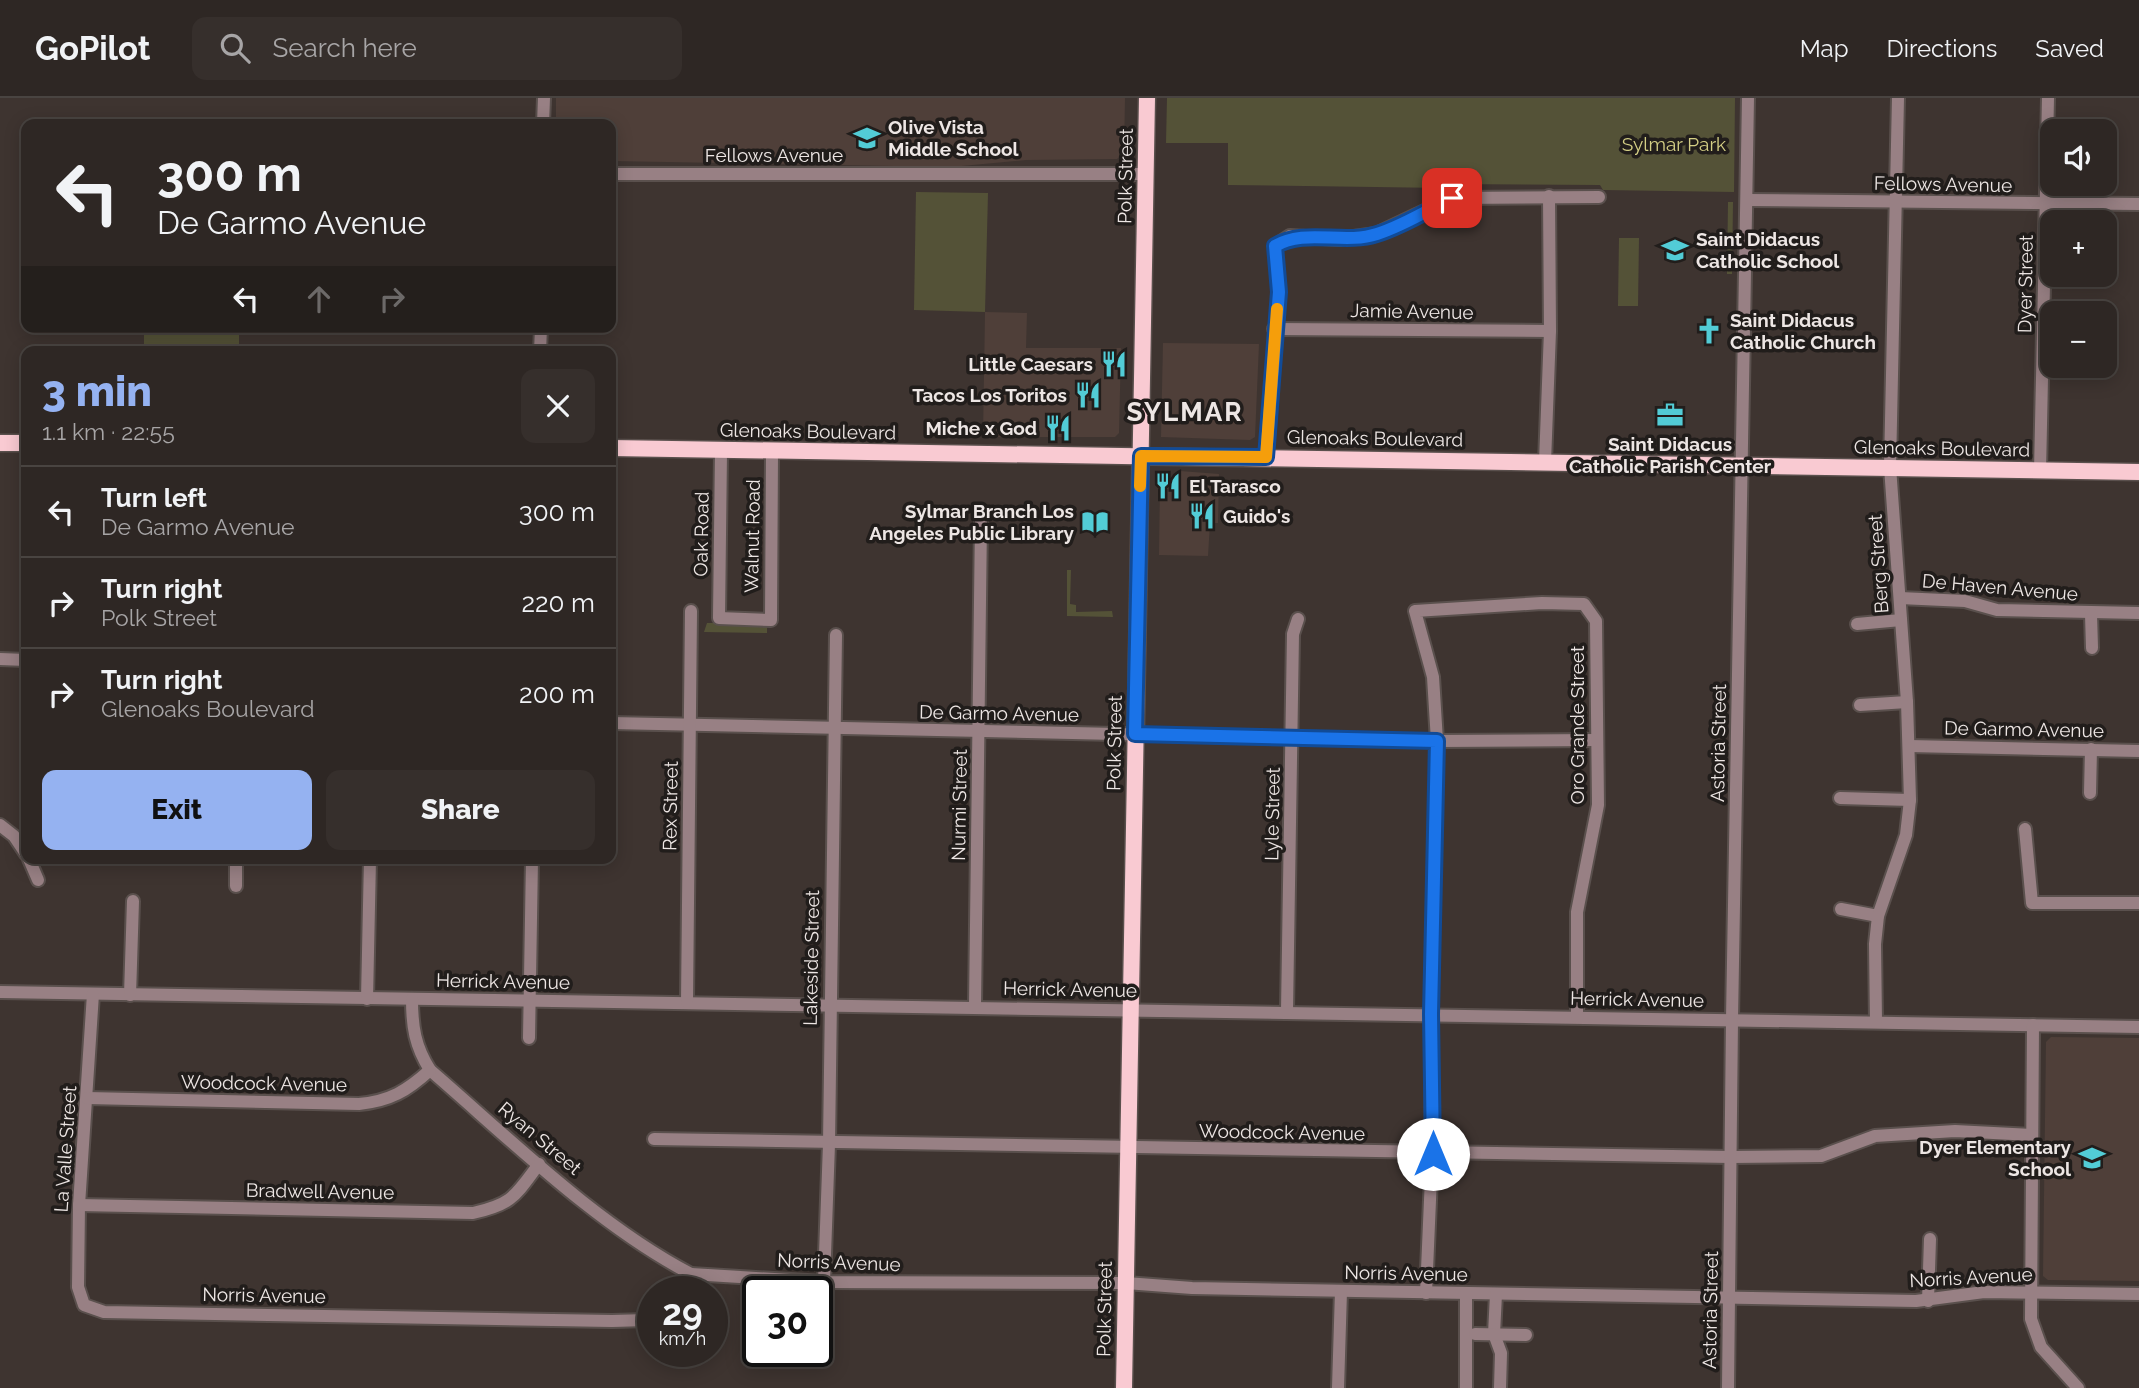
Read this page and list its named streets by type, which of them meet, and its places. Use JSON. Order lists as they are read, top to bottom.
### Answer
{
  "streets": {
    "main road": ["Polk Street", "Glenoaks Boulevard"],
    "street": [
      "Fellows Avenue",
      "Dyer Street",
      "Jamie Avenue",
      "Oak Road",
      "Walnut Road",
      "Berg Street",
      "De Haven Avenue",
      "De Garmo Avenue",
      "Oro Grande Street",
      "Astoria Street",
      "Nurmi Street",
      "Rex Street",
      "Lyle Street",
      "Lakeside Street",
      "Herrick Avenue",
      "Woodcock Avenue",
      "Ryan Street",
      "La Valle Street",
      "Bradwell Avenue",
      "Norris Avenue"
    ]
  },
  "crossings": [
    ["Fellows Avenue", "Polk Street"],
    ["Fellows Avenue", "Dyer Street"],
    ["Fellows Avenue", "Berg Street"],
    ["Fellows Avenue", "Astoria Street"],
    ["Polk Street", "Glenoaks Boulevard"],
    ["Polk Street", "De Garmo Avenue"],
    ["Polk Street", "Herrick Avenue"],
    ["Polk Street", "Woodcock Avenue"],
    ["Polk Street", "Norris Avenue"],
    ["Dyer Street", "Glenoaks Boulevard"],
    ["Glenoaks Boulevard", "Oak Road"],
    ["Glenoaks Boulevard", "Walnut Road"],
    ["Glenoaks Boulevard", "Berg Street"],
    ["Glenoaks Boulevard", "Astoria Street"],
    ["Oak Road", "Walnut Road"],
    ["Berg Street", "De Haven Avenue"],
    ["Berg Street", "De Garmo Avenue"],
    ["Berg Street", "Herrick Avenue"],
    ["De Garmo Avenue", "Oro Grande Street"],
    ["De Garmo Avenue", "Nurmi Street"],
    ["De Garmo Avenue", "Rex Street"],
    ["De Garmo Avenue", "Lyle Street"],
    ["De Garmo Avenue", "Lakeside Street"],
    ["Oro Grande Street", "Herrick Avenue"],
    ["Astoria Street", "Herrick Avenue"],
    ["Astoria Street", "Woodcock Avenue"],
    ["Astoria Street", "Norris Avenue"],
    ["Nurmi Street", "Herrick Avenue"],
    ["Rex Street", "Herrick Avenue"],
    ["Lyle Street", "Herrick Avenue"],
    ["Lakeside Street", "Herrick Avenue"],
    ["Lakeside Street", "Woodcock Avenue"],
    ["Herrick Avenue", "Ryan Street"],
    ["Herrick Avenue", "La Valle Street"],
    ["Woodcock Avenue", "Ryan Street"],
    ["Woodcock Avenue", "La Valle Street"],
    ["Ryan Street", "Bradwell Avenue"],
    ["Ryan Street", "Norris Avenue"],
    ["La Valle Street", "Bradwell Avenue"],
    ["La Valle Street", "Norris Avenue"]
  ],
  "districts": ["SYLMAR"],
  "parks": ["Sylmar Park"],
  "places": {
    "school or university": ["Olive Vista Middle School", "Saint Didacus Catholic School", "Dyer Elementary School"],
    "church": ["Saint Didacus Catholic Church"],
    "restaurant": [
      "Little Caesars",
      "Tacos Los Toritos",
      "Miche x God",
      "El Tarasco",
      "Guido's"
    ],
    "office": ["Saint Didacus Catholic Parish Center"],
    "library": ["Sylmar Branch Los Angeles Public Library"]
  },
  "page": {
    "header": "GoPilot",
    "search": "Search here",
    "nav": ["Map", "Directions", "Saved"],
    "map_buttons": ["+", "−"],
    "turn": ["300 m", "De Garmo Avenue"],
    "heading": ["3 min", "1.1 km · 22:55"],
    "list": [
      {
        "name": "Turn left",
        "note": "De Garmo Avenue",
        "value": "300 m"
      },
      {
        "name": "Turn right",
        "note": "Polk Street",
        "value": "220 m"
      },
      {
        "name": "Turn right",
        "note": "Glenoaks Boulevard",
        "value": "200 m"
      }
    ],
    "buttons": ["Exit", "Share"],
    "speed": "29 km/h",
    "limit": "30"
  }
}
